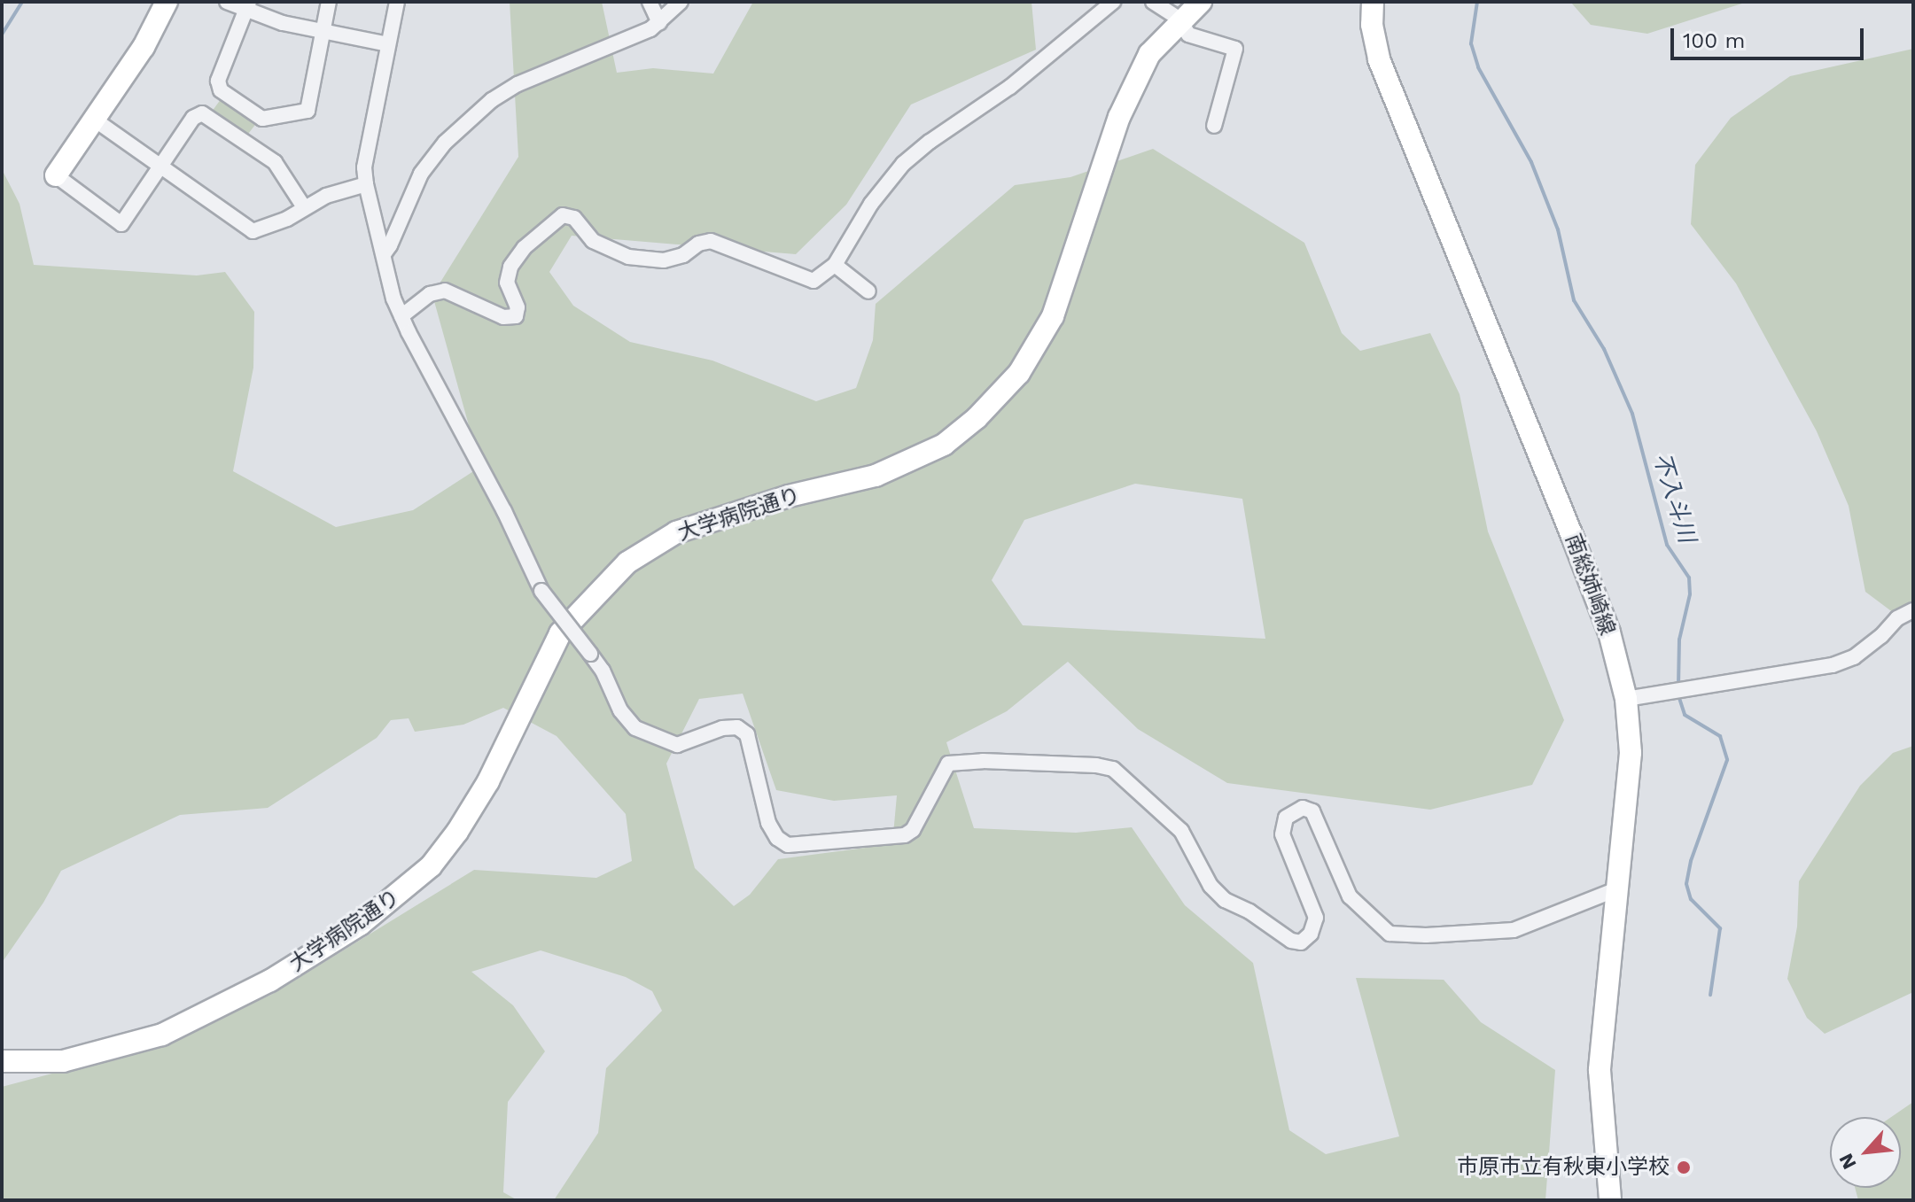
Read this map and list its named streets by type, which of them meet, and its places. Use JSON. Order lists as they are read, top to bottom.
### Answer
{
  "streets": {
    "street": ["大学病院通り", "南総姉崎線"]
  },
  "water": ["不入斗川"],
  "places": ["市原市立有秋東小学校"],
  "scale_bar": "100 m",
  "north": "bottom left"
}
